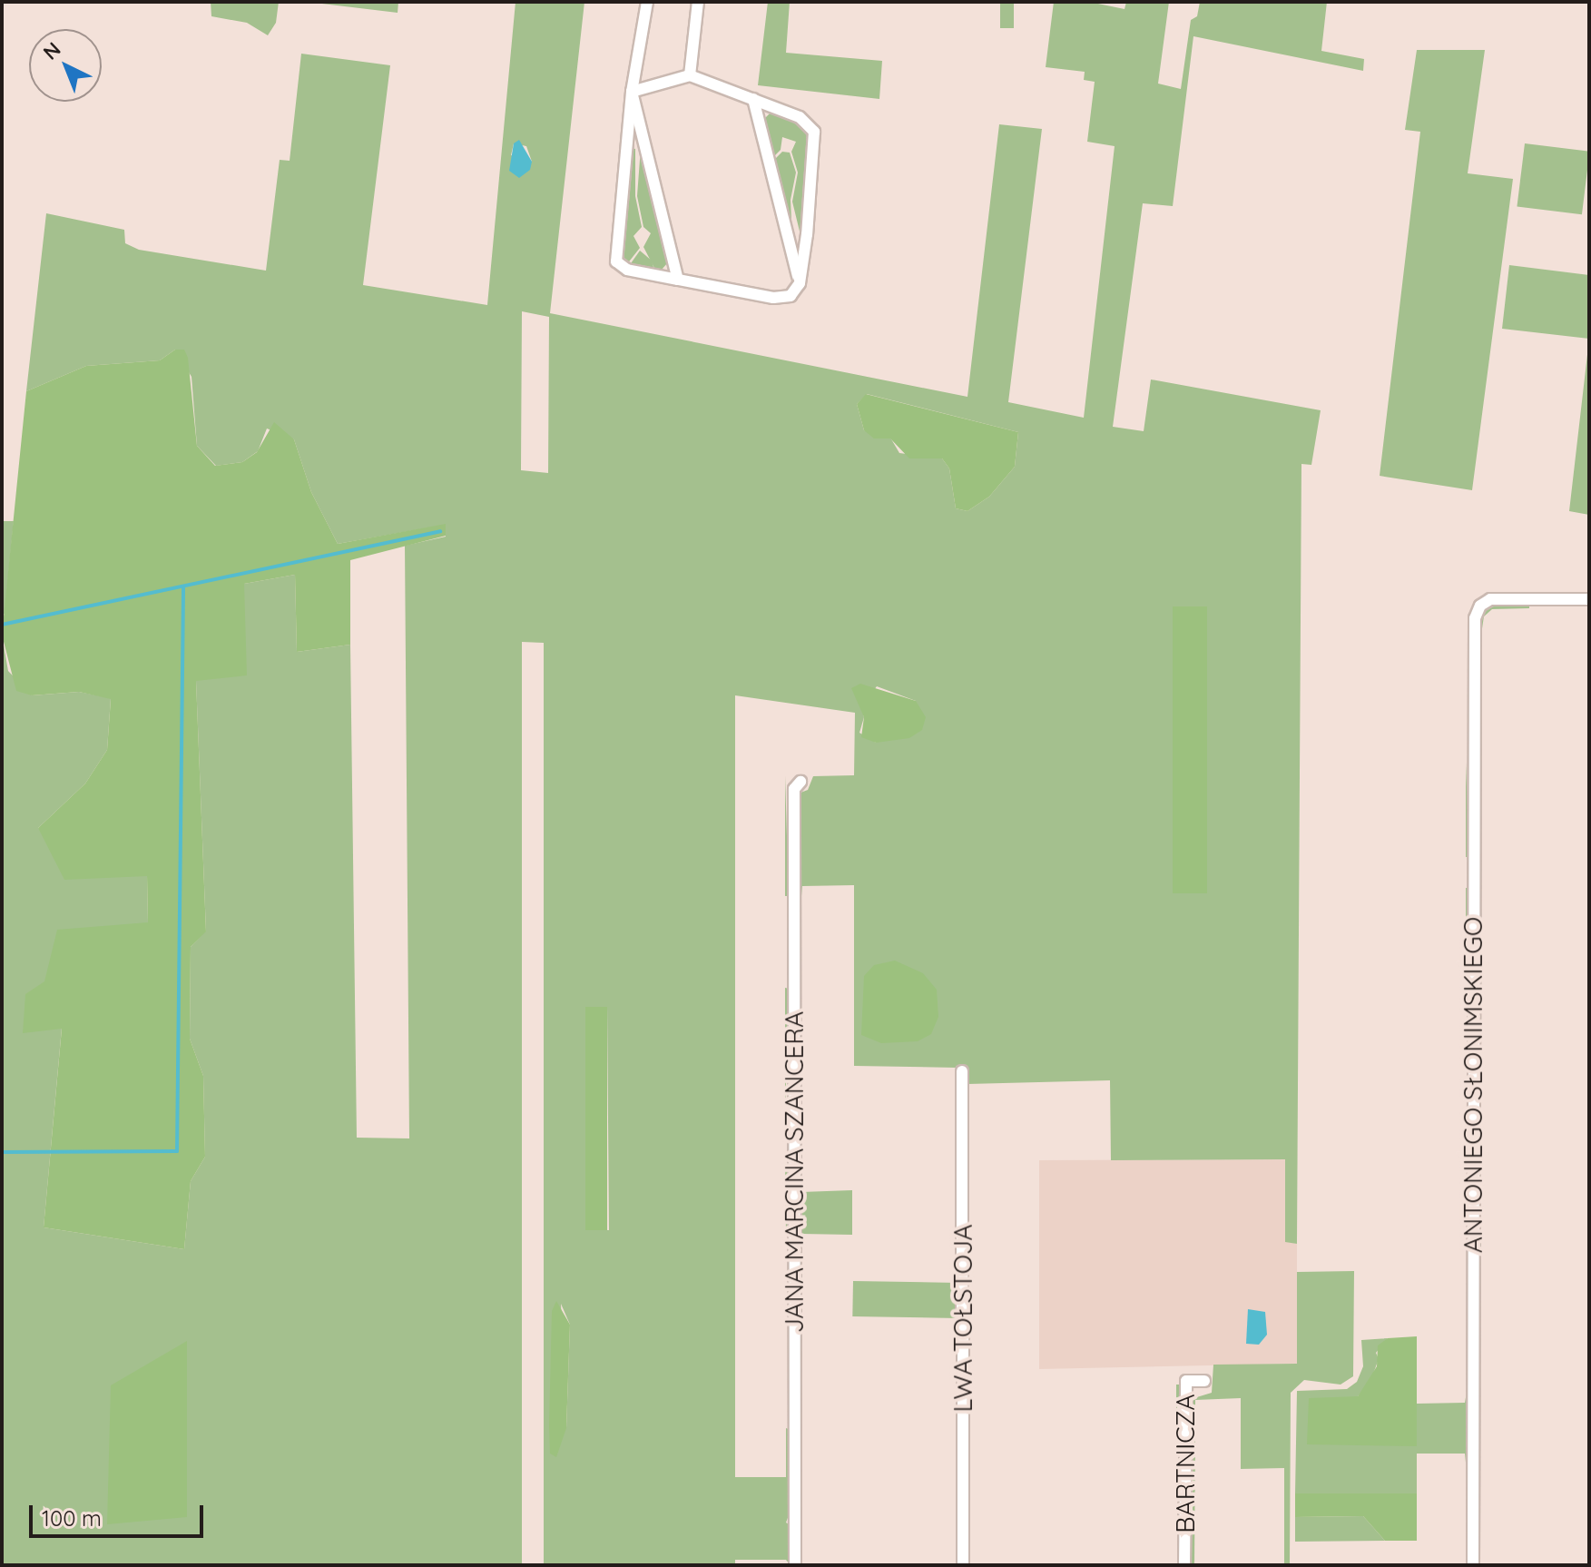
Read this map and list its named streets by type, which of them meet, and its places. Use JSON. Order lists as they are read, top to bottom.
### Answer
{
  "streets": {
    "street": [
      "ANTONIEGO SŁONIMSKIEGO",
      "JANA MARCINA SZANCERA",
      "LWA TOŁSTOJA",
      "BARTNICZA"
    ]
  },
  "scale_bar": "100 m",
  "north": "top left"
}
